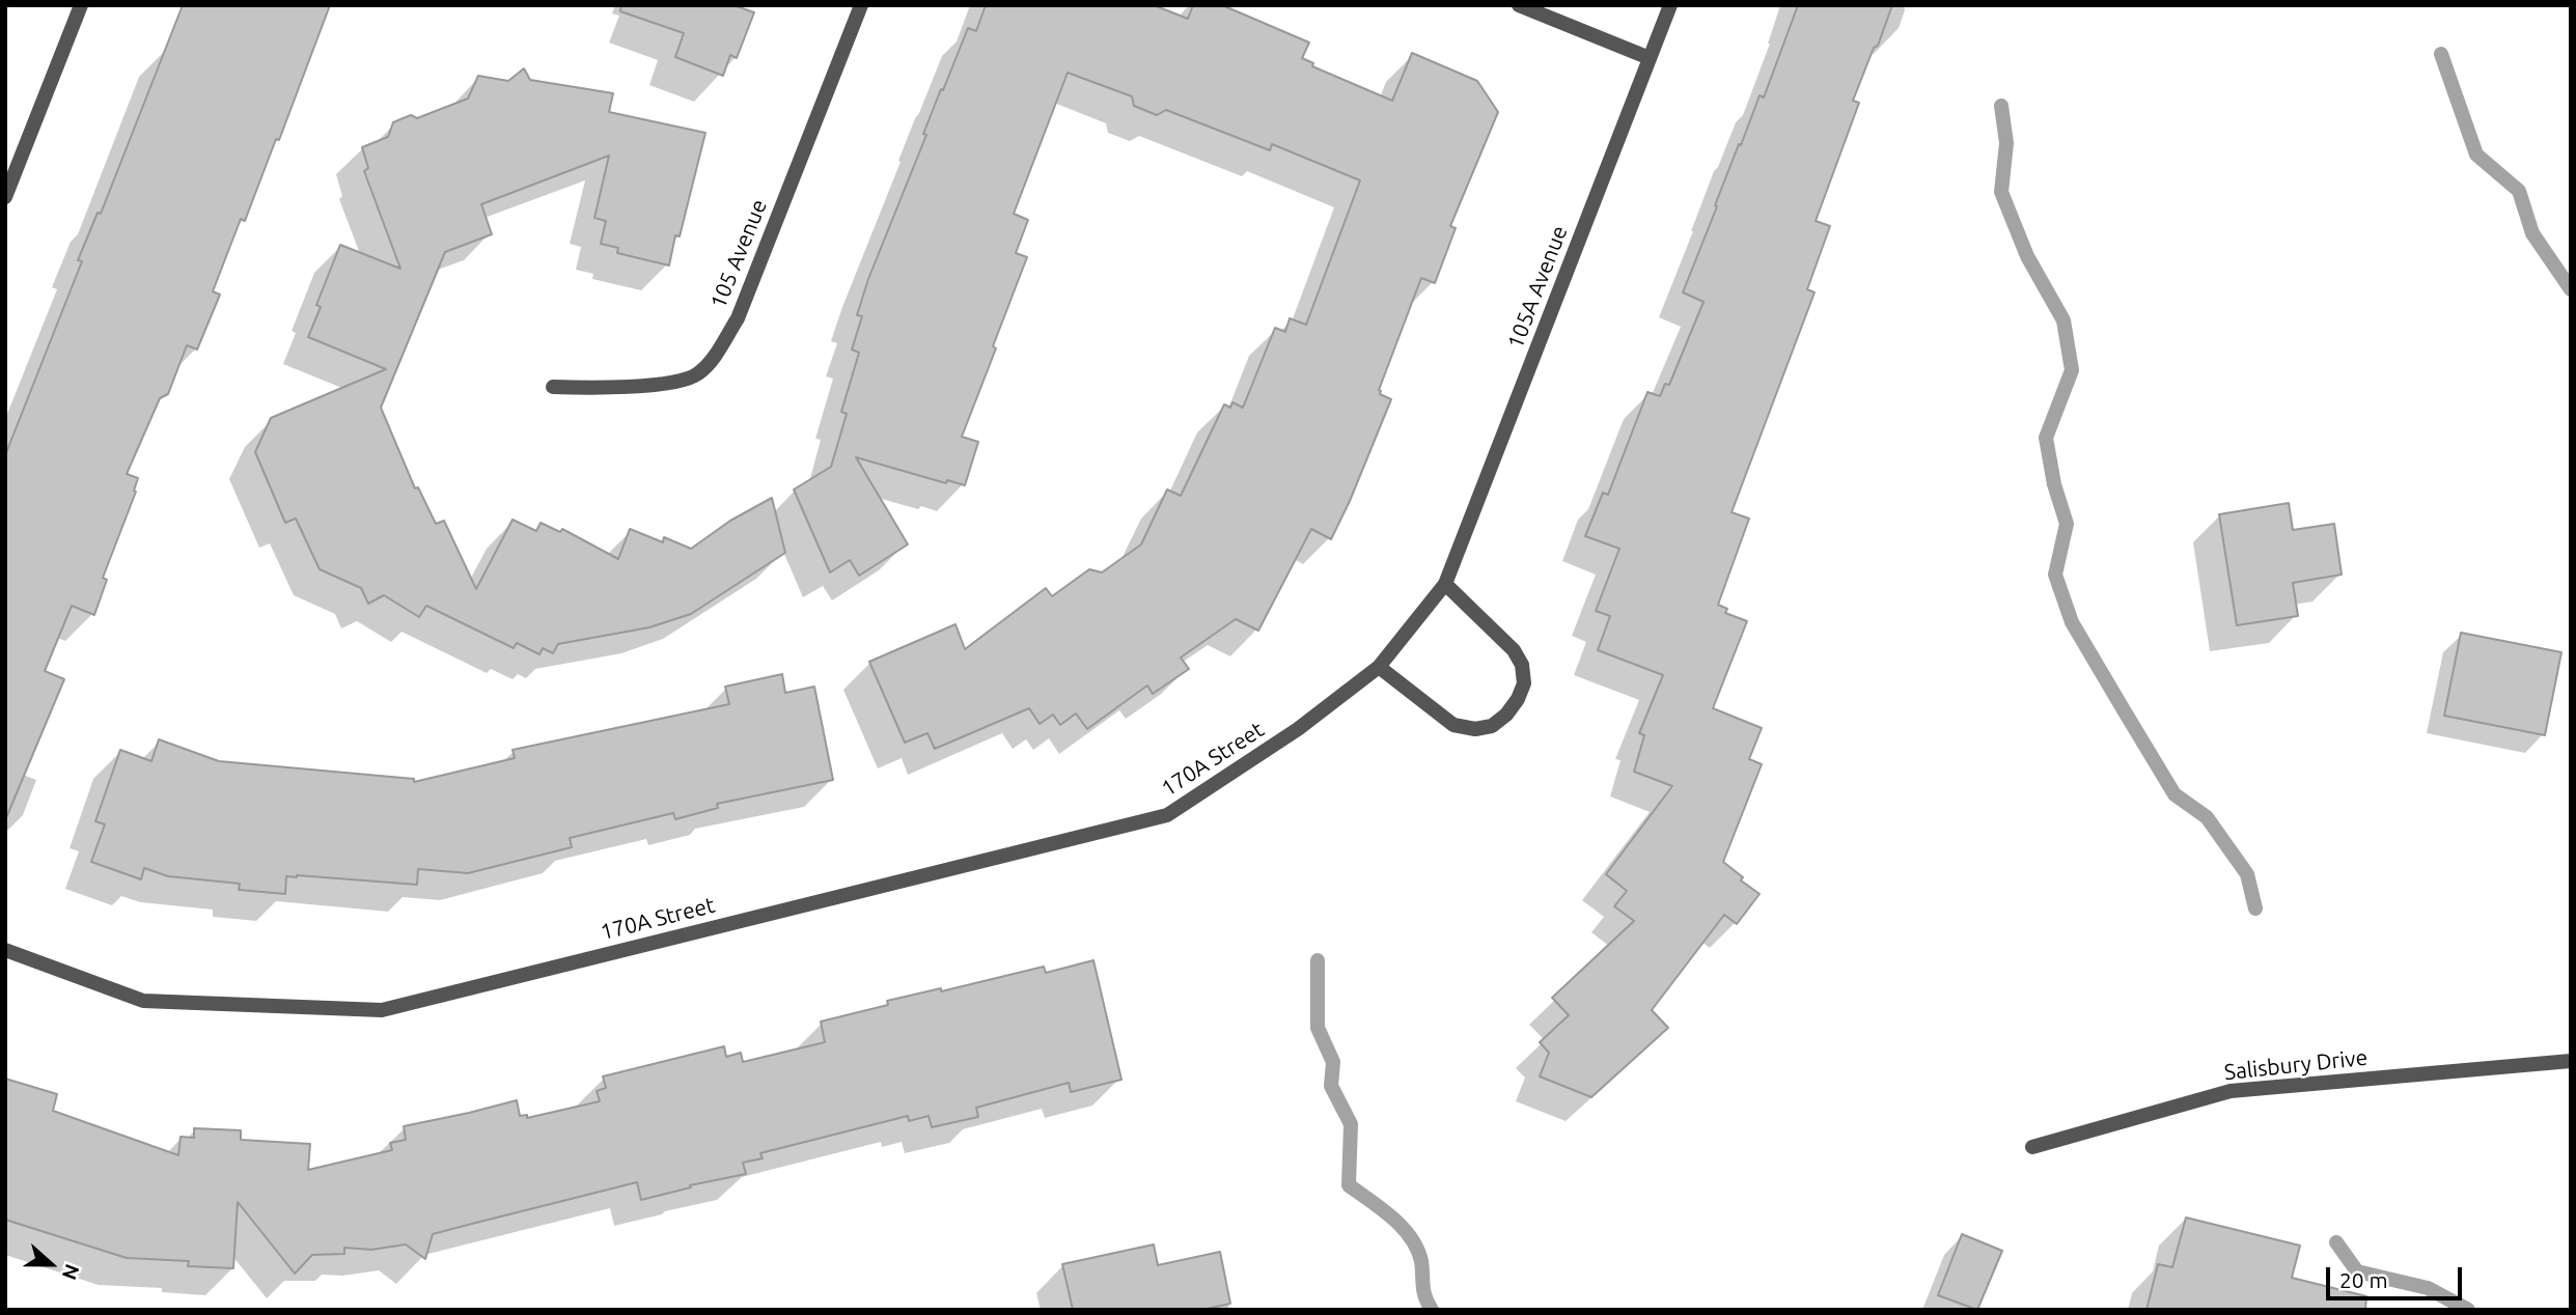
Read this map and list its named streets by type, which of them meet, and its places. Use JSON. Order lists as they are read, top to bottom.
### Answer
{
  "streets": {
    "street": [
      "105 Avenue",
      "105A Avenue",
      "170A Street",
      "Salisbury Drive"
    ]
  },
  "crossings": [
    ["105A Avenue", "170A Street"]
  ],
  "scale_bar": "20 m",
  "north": "right"
}
